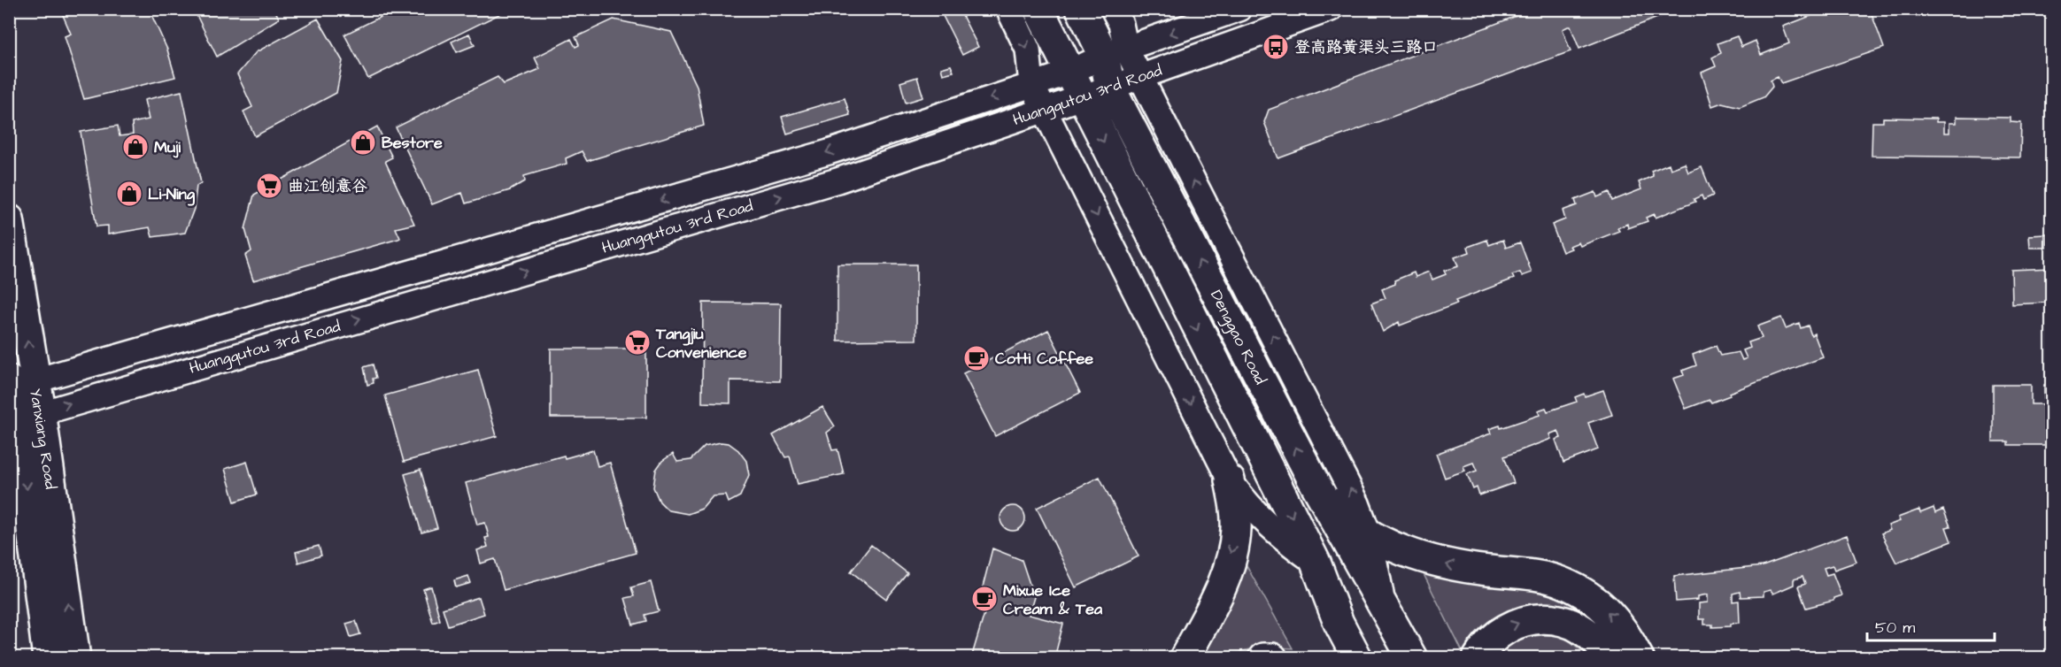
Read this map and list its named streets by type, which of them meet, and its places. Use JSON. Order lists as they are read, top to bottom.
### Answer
{
  "streets": {
    "main road": ["Denggao Road", "Yanxiang Road"],
    "street": ["Huangqutou 3rd Road"]
  },
  "crossings": [
    ["Huangqutou 3rd Road", "Denggao Road"],
    ["Huangqutou 3rd Road", "Yanxiang Road"]
  ],
  "places": {
    "bus stop": ["登高路黄渠头三路口"],
    "shop": ["Bestore", "Muji", "Li-Ning"],
    "supermarket": ["曲江创意谷", "Tangjiu Convenience"],
    "cafe": ["Cotti Coffee", "Mixue Ice Cream & Tea"]
  },
  "scale_bar": "50 m"
}
